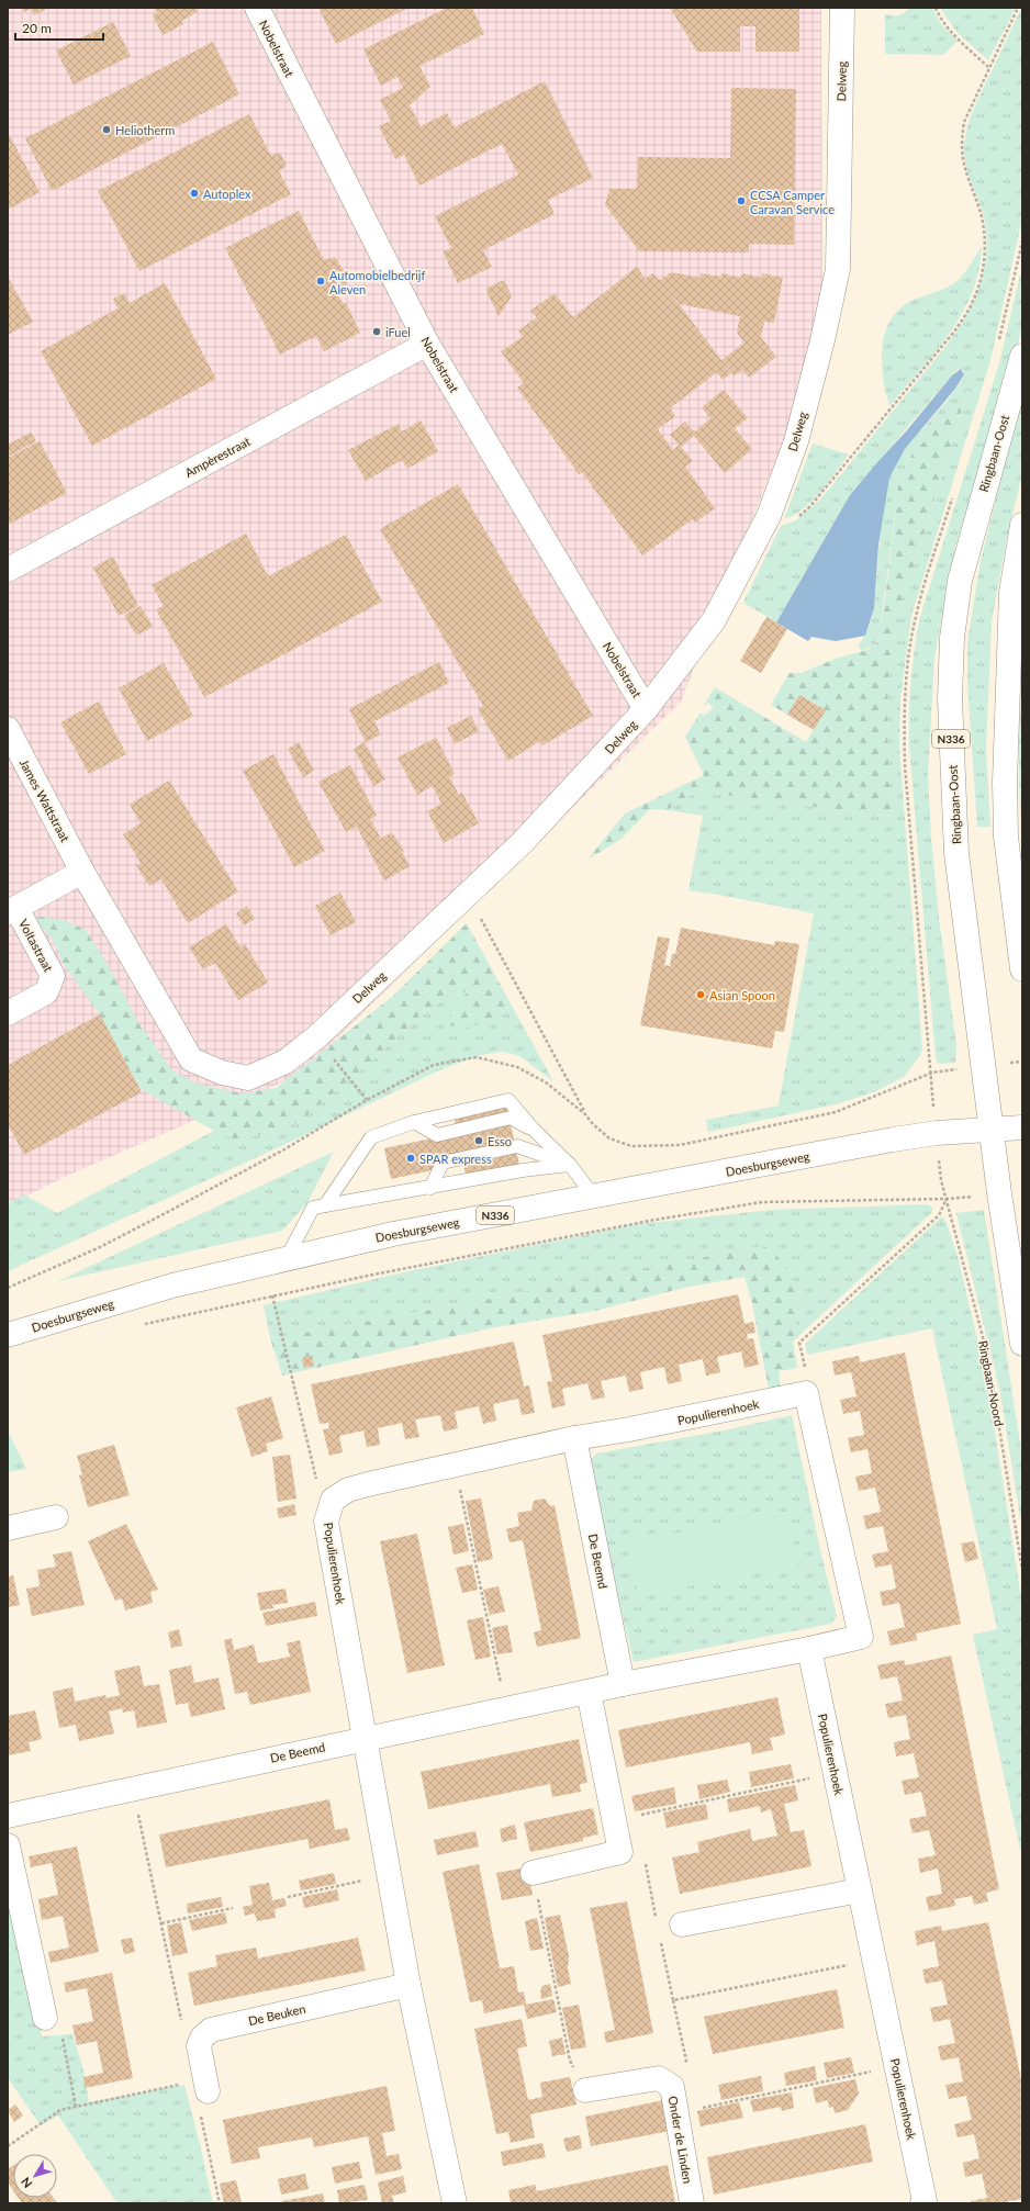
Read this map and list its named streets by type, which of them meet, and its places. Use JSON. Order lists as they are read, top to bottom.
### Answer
{
  "streets": {
    "street": [
      "Nobelstraat",
      "Delweg",
      "Ringbaan-Oost",
      "Ampèrestraat",
      "N336",
      "James Wattstraat",
      "Voltastraat",
      "Doesburgseweg",
      "Populierenhoek",
      "De Beemd",
      "De Beuken",
      "Onder de Linden"
    ],
    "path": ["Ringbaan-Noord"]
  },
  "crossings": [
    ["Nobelstraat", "Delweg"],
    ["Nobelstraat", "Ampèrestraat"],
    ["Delweg", "James Wattstraat"],
    ["Delweg", "Voltastraat"],
    ["Ringbaan-Oost", "N336"],
    ["Ringbaan-Oost", "Doesburgseweg"],
    ["N336", "Doesburgseweg"],
    ["James Wattstraat", "Voltastraat"],
    ["Populierenhoek", "De Beemd"]
  ],
  "places": [
    "Heliotherm",
    "Autoplex",
    "CCSA Camper Caravan Service",
    "Automobielbedrijf Aleven",
    "iFuel",
    "Asian Spoon",
    "Esso",
    "SPAR express"
  ],
  "scale_bar": "20 m",
  "north": "bottom left"
}
